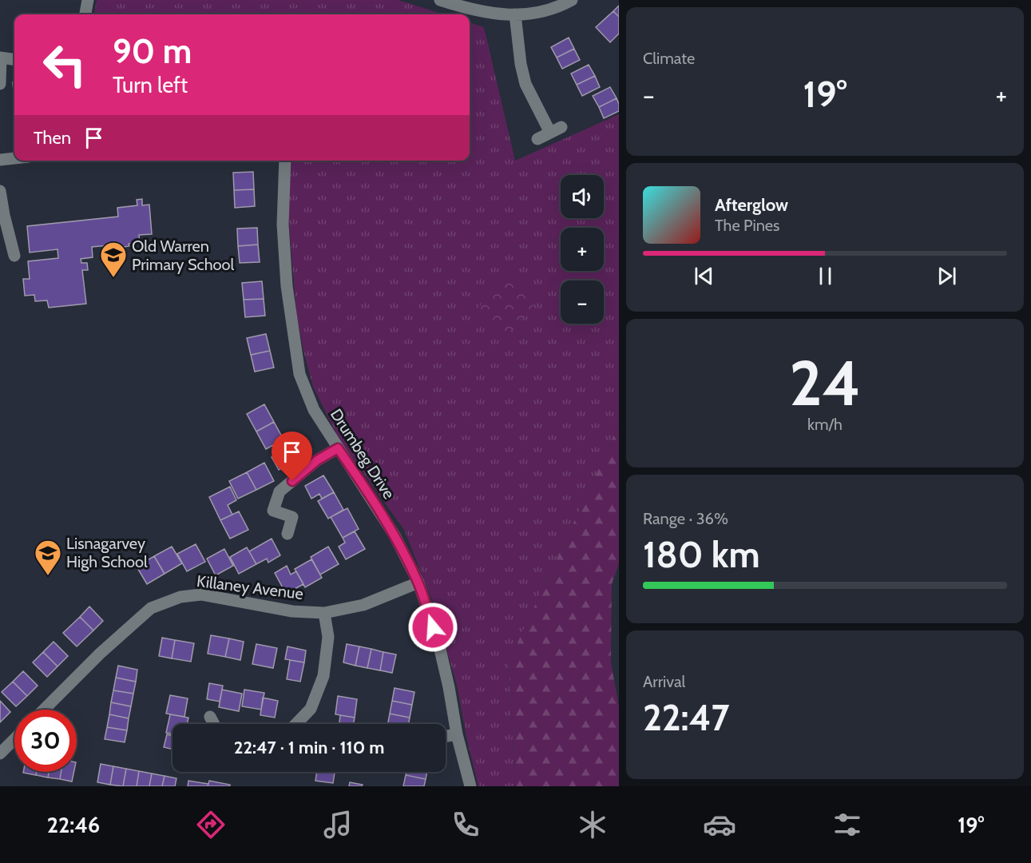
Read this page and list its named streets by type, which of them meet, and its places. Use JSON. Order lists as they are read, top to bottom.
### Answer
{
  "streets": {
    "street": ["Drumbeg Drive", "Killaney Avenue"]
  },
  "crossings": [
    ["Drumbeg Drive", "Killaney Avenue"]
  ],
  "places": {
    "school or university": ["Old Warren Primary School", "Lisnagarvey High School"]
  },
  "page": {
    "tile": [
      "Climate",
      ["24", "km/h"],
      ["Range · 36%", "180 km"],
      ["Arrival", "22:47"]
    ],
    "turn": ["90 m", "Turn left"],
    "heat": ["−", "19°", "+"],
    "then": "Then",
    "map_buttons": ["+", "−"],
    "song": ["Afterglow", "The Pines"],
    "limit": "30",
    "trip": "22:47 · 1 min · 110 m",
    "tabs": ["22:46", "19°"]
  }
}
